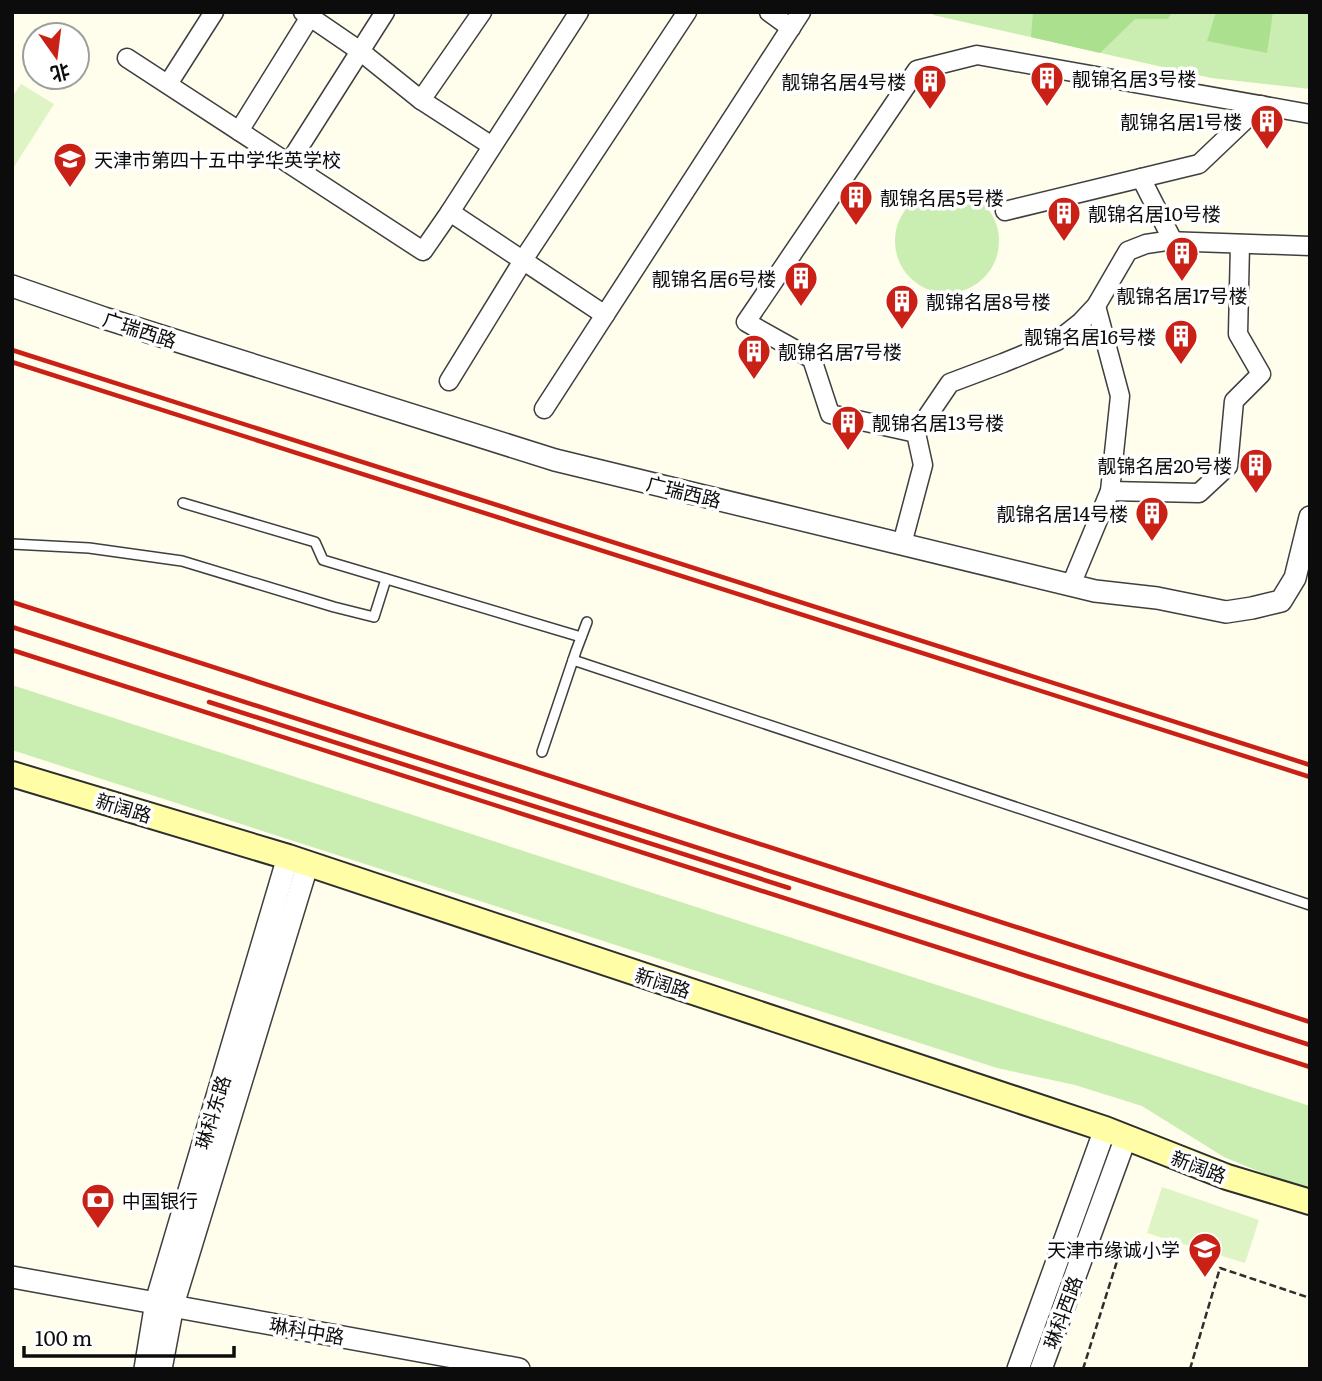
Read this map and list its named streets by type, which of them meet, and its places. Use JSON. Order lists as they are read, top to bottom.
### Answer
{
  "streets": {
    "main road": ["新阔路"],
    "street": [
      "广瑞西路",
      "琳科东路",
      "琳科西路",
      "琳科中路"
    ]
  },
  "crossings": [
    ["新阔路", "琳科东路"],
    ["新阔路", "琳科西路"],
    ["琳科东路", "琳科中路"]
  ],
  "places": {
    "building": [
      "靓锦名居3号楼",
      "靓锦名居4号楼",
      "靓锦名居1号楼",
      "靓锦名居5号楼",
      "靓锦名居10号楼",
      "靓锦名居17号楼",
      "靓锦名居6号楼",
      "靓锦名居8号楼",
      "靓锦名居16号楼",
      "靓锦名居7号楼",
      "靓锦名居13号楼",
      "靓锦名居20号楼",
      "靓锦名居14号楼"
    ],
    "school or university": ["天津市第四十五中学华英学校", "天津市缘诚小学"],
    "bank": ["中国银行"]
  },
  "scale_bar": "100 m",
  "north": "bottom"
}
